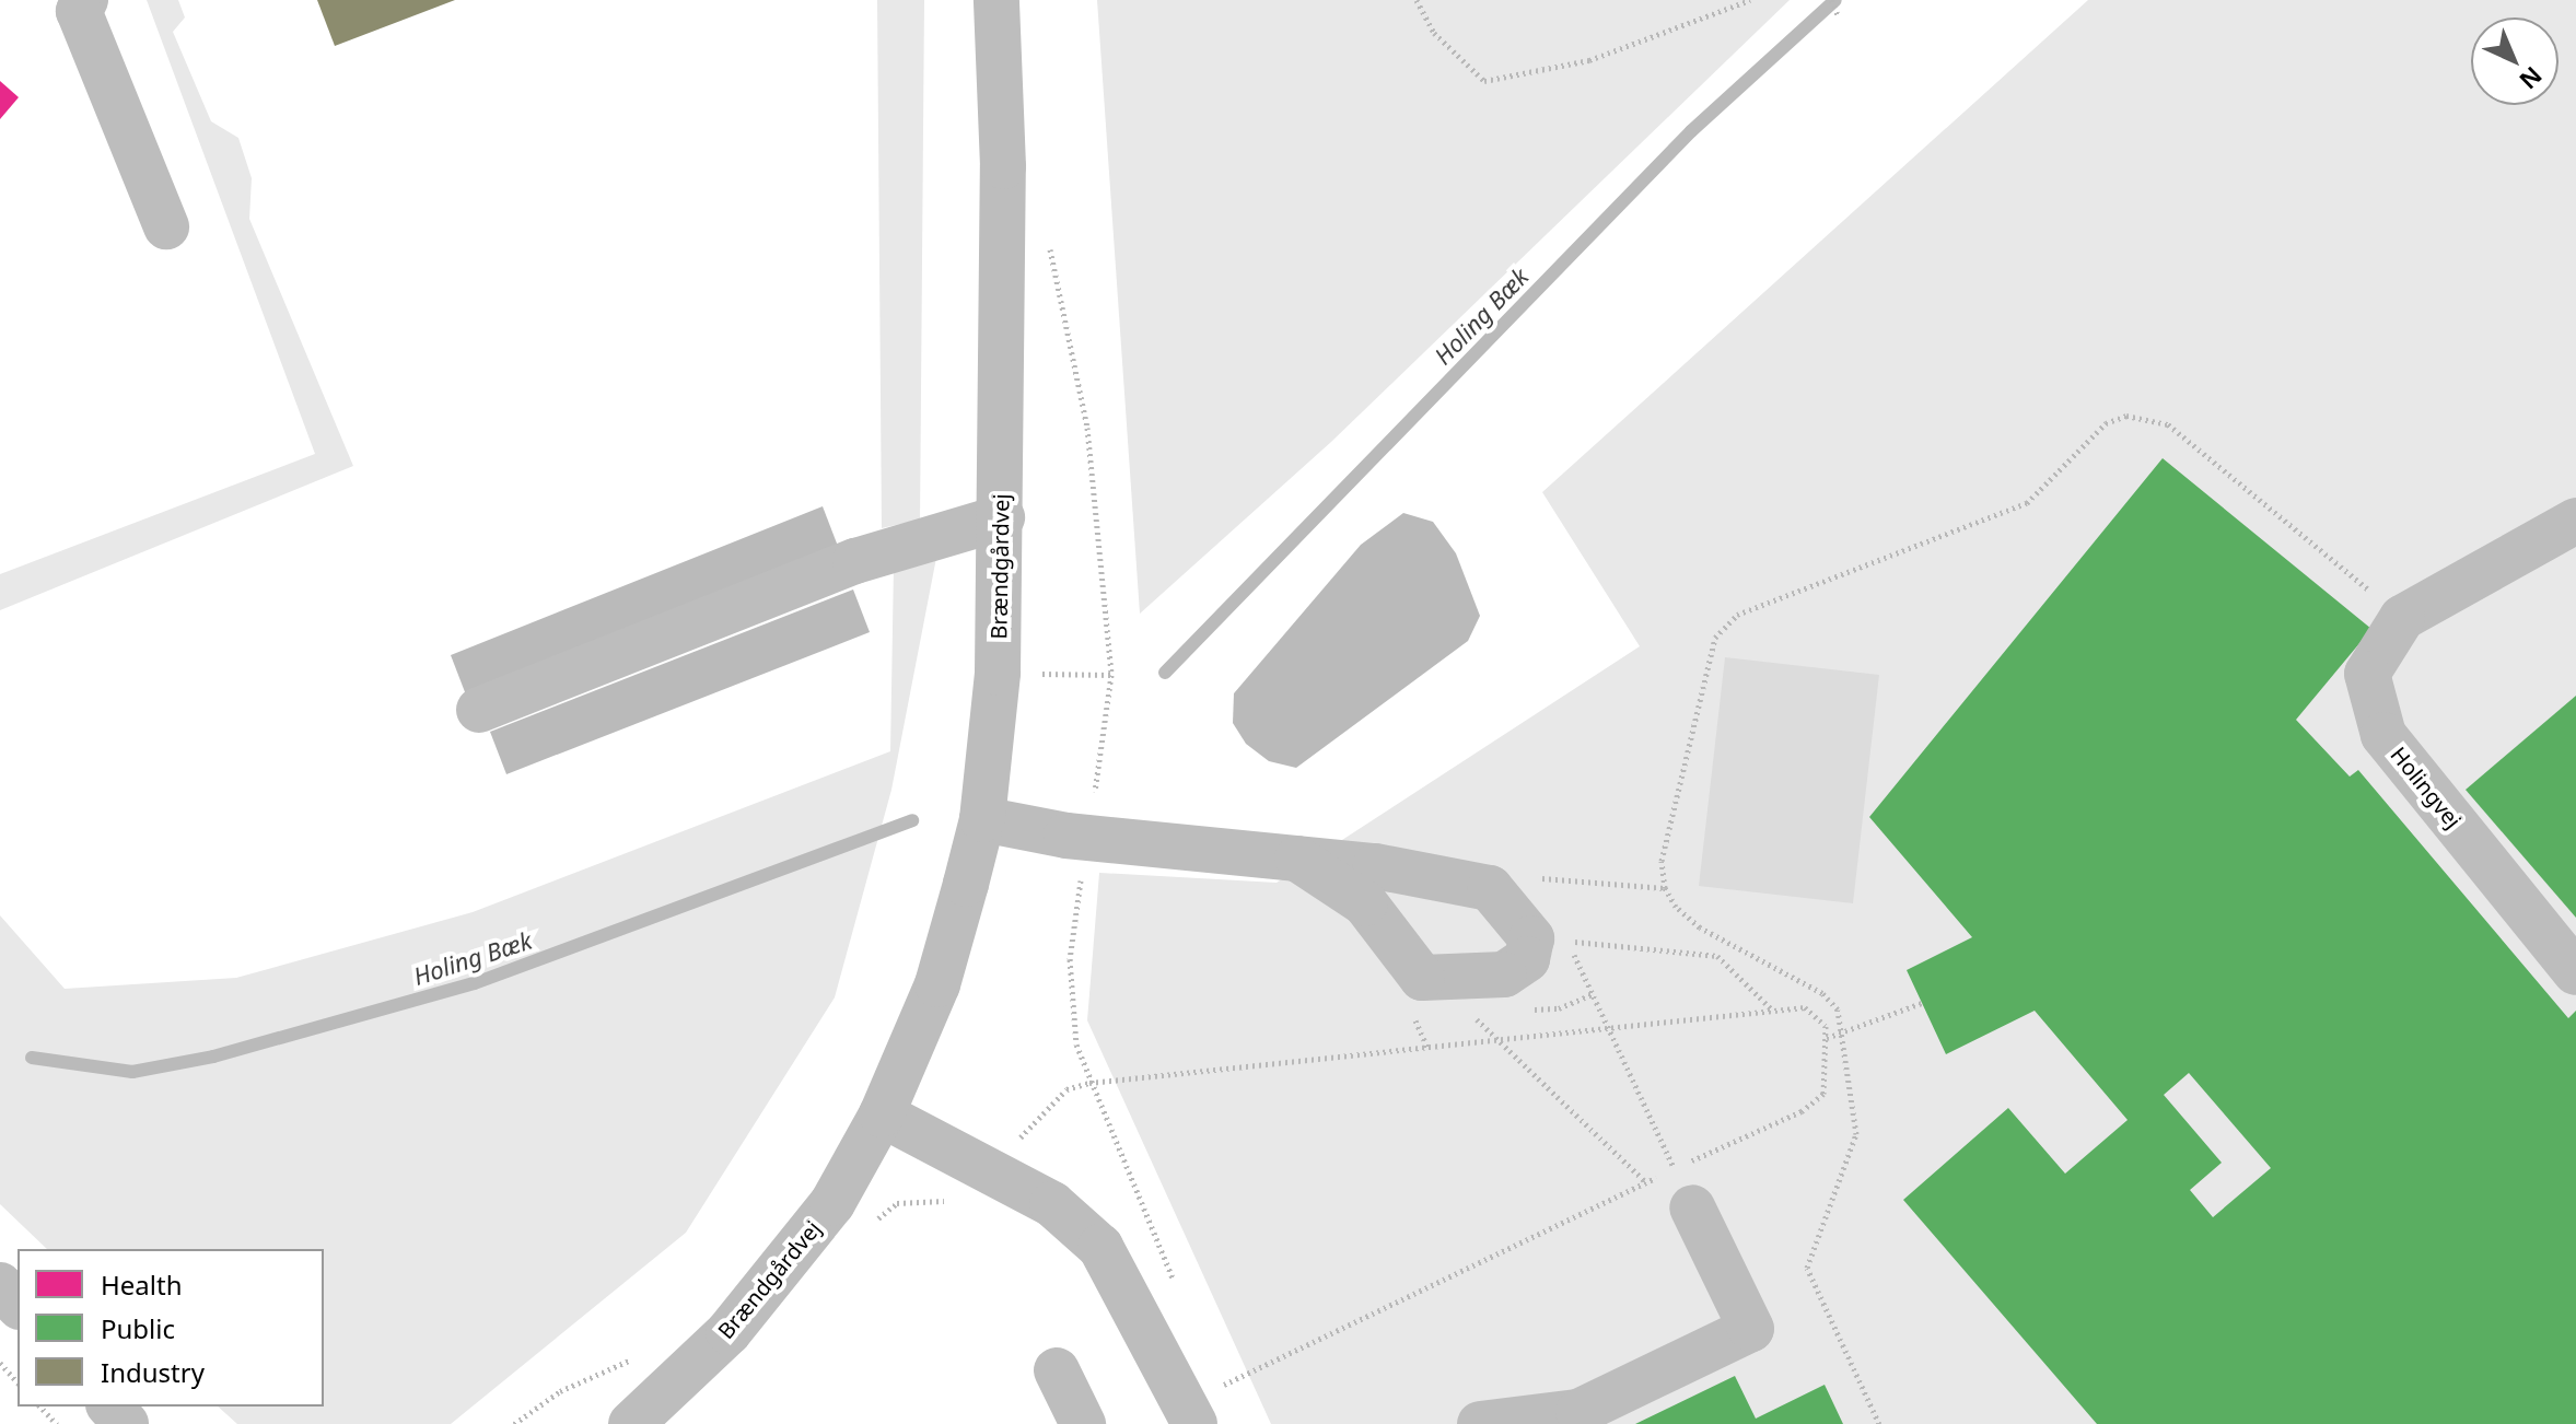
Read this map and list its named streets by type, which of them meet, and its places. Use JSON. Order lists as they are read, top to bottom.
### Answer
{
  "streets": {
    "street": ["Brændgårdvej", "Holingvej"]
  },
  "water": ["Holing Bæk"],
  "legend": ["Health", "Public", "Industry"],
  "north": "bottom right"
}
